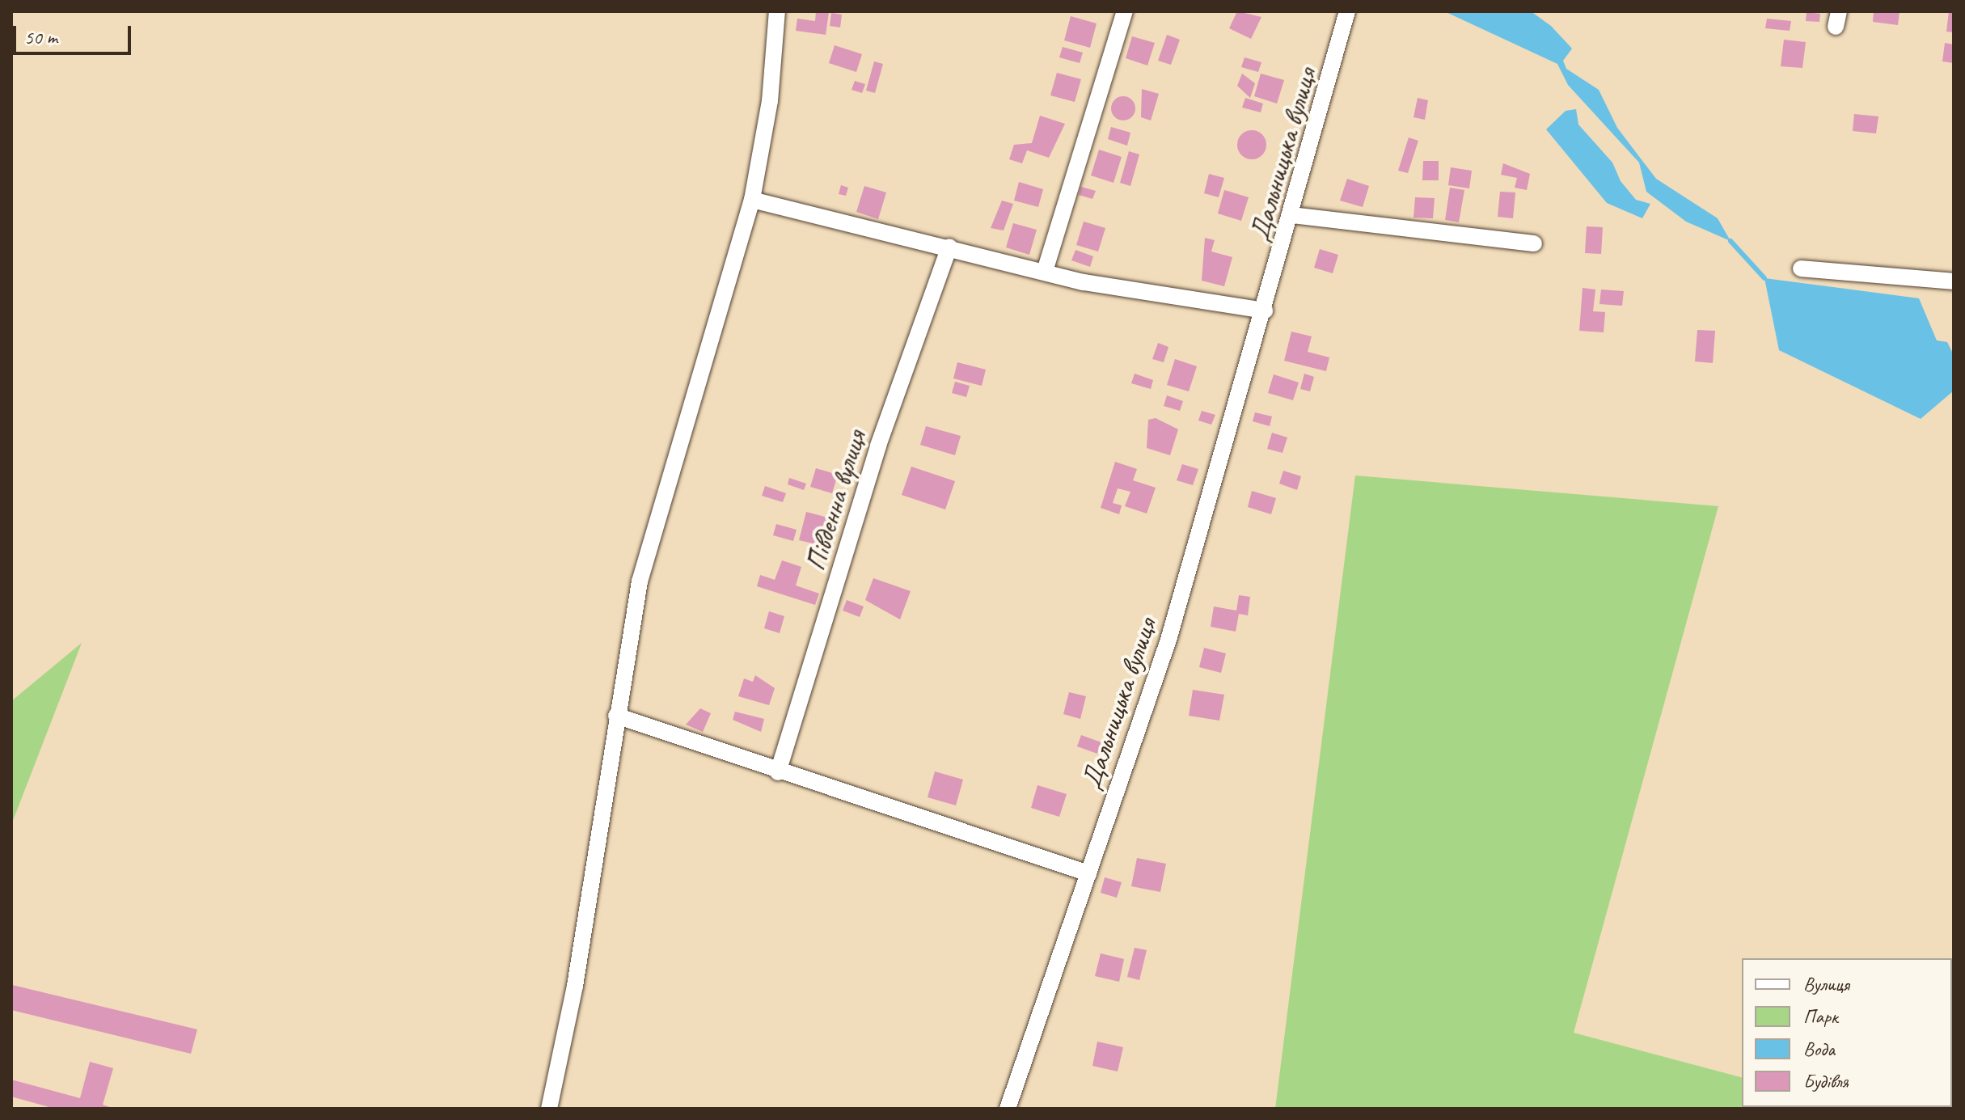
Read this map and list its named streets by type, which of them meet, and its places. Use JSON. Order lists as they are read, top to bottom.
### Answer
{
  "streets": {
    "street": ["Дальницька вулиця", "Південна вулиця"]
  },
  "legend": [
    "Вулиця",
    "Парк",
    "Вода",
    "Будівля"
  ],
  "scale_bar": "50 m"
}
